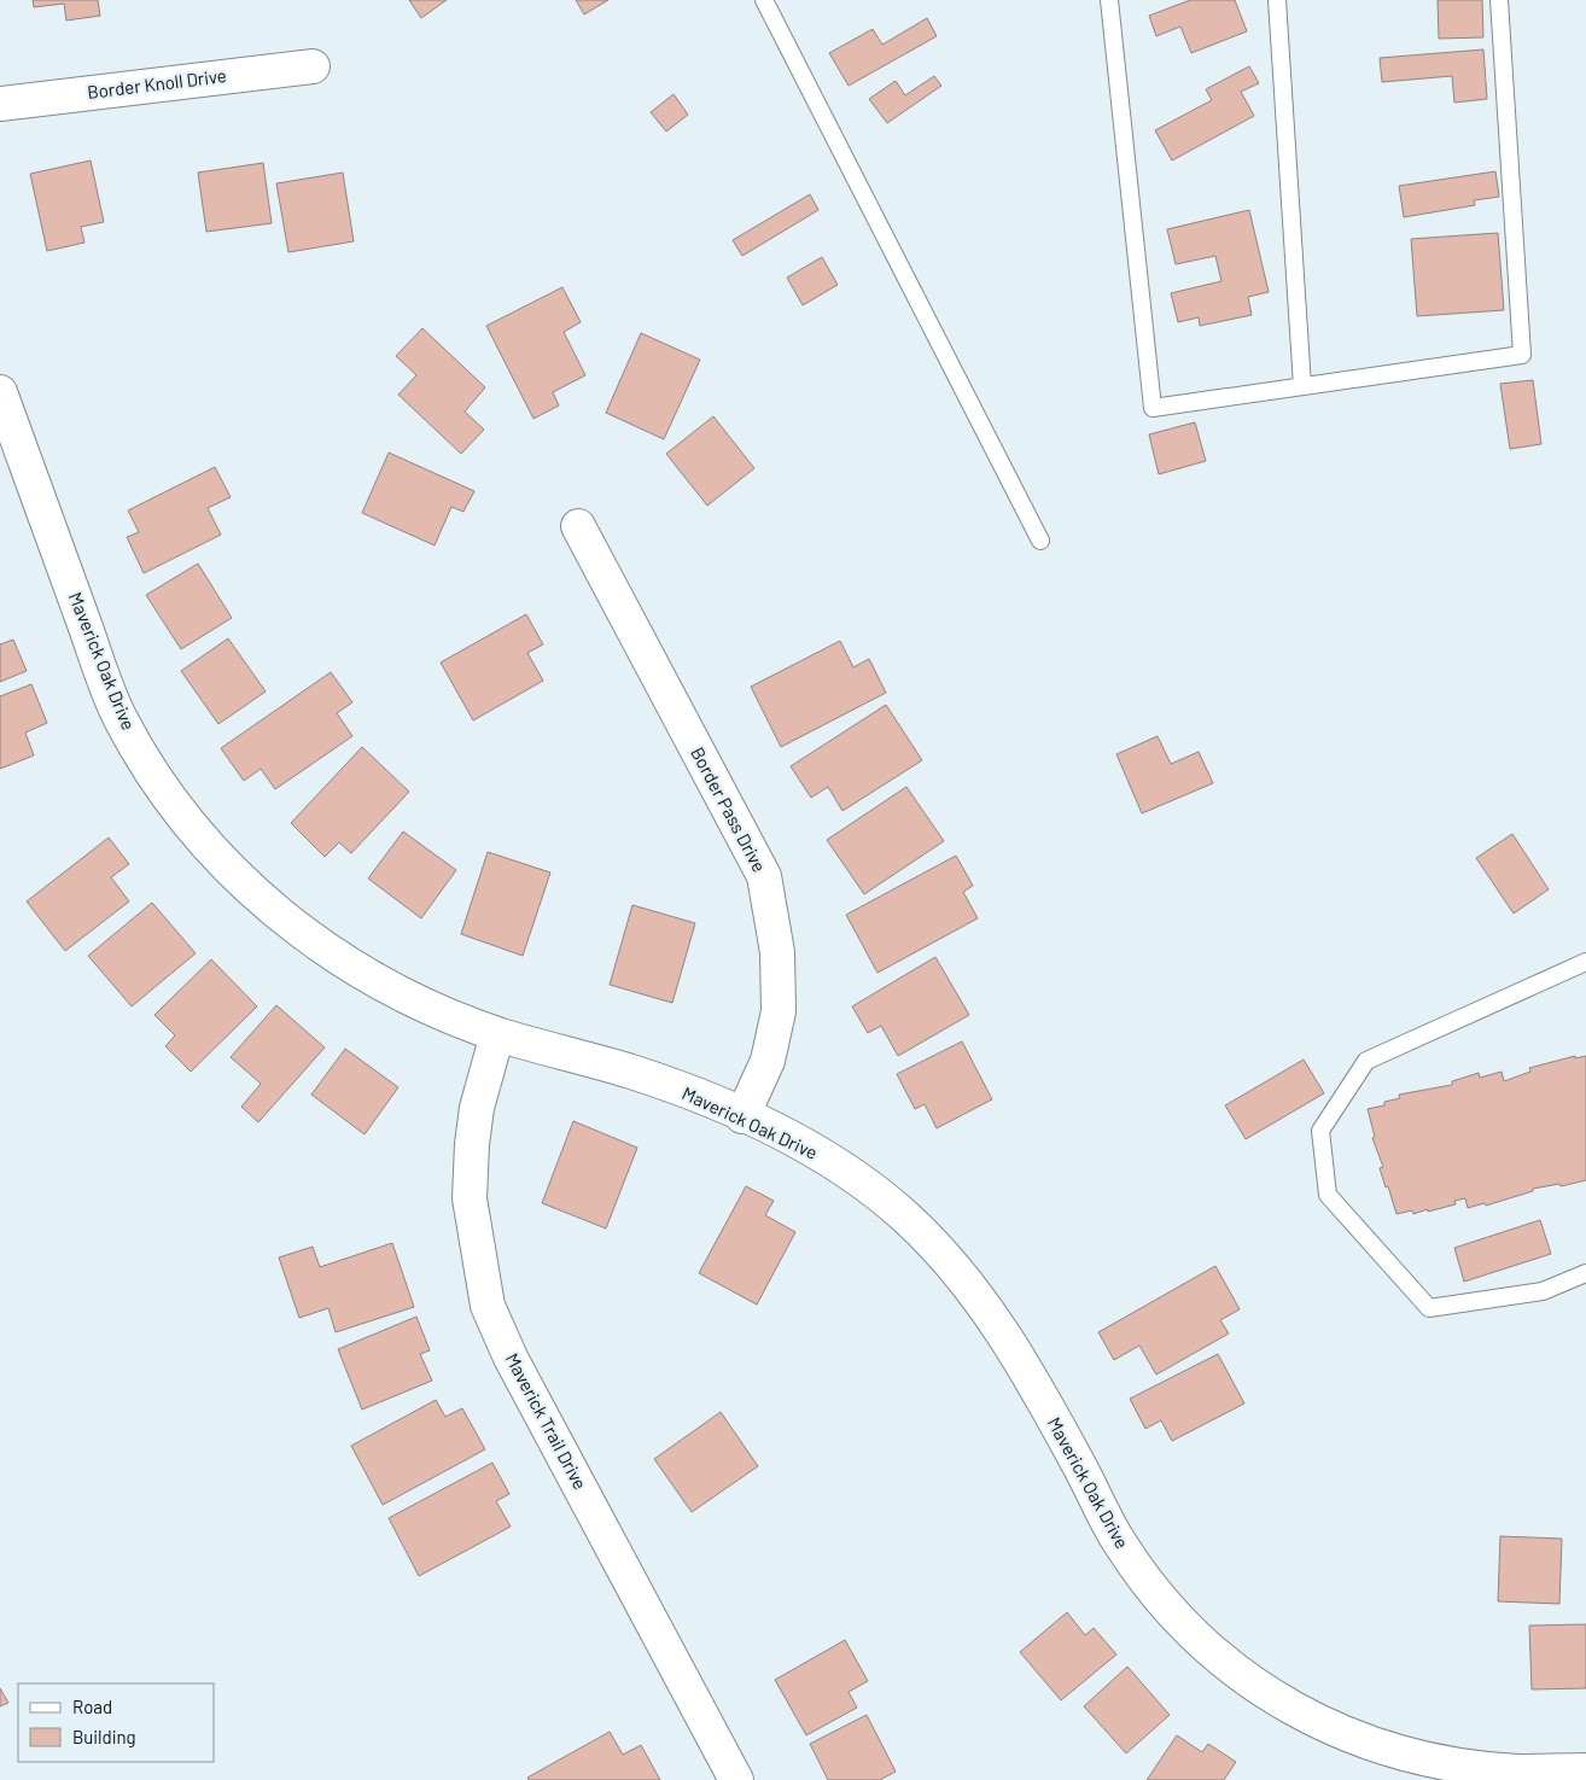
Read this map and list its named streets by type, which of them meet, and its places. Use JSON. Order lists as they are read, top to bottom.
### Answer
{
  "streets": {
    "street": [
      "Border Knoll Drive",
      "Maverick Oak Drive",
      "Border Pass Drive",
      "Maverick Trail Drive"
    ]
  },
  "crossings": [
    ["Maverick Oak Drive", "Border Pass Drive"],
    ["Maverick Oak Drive", "Maverick Trail Drive"]
  ],
  "legend": ["Road", "Building"]
}
